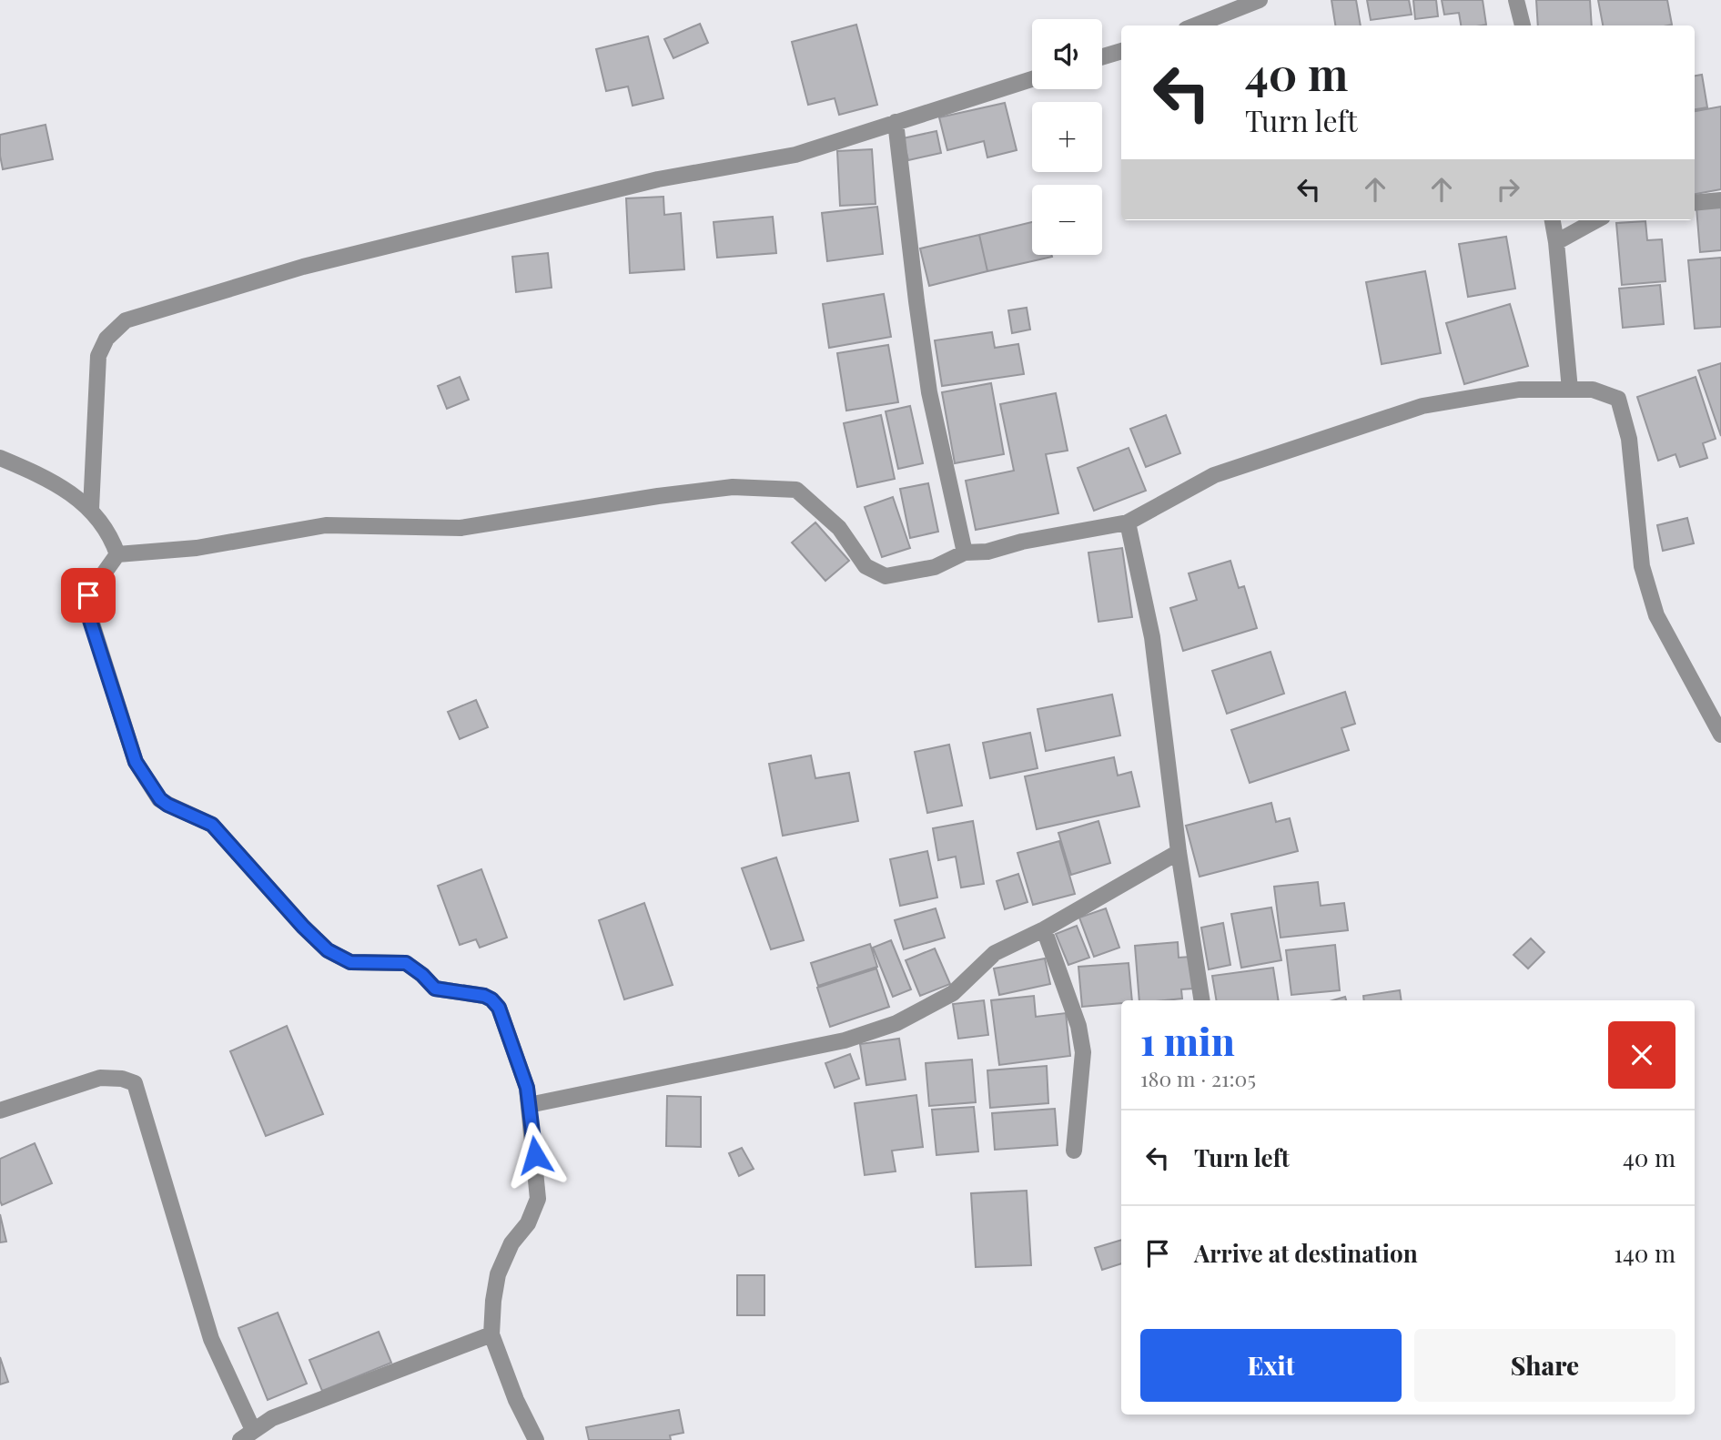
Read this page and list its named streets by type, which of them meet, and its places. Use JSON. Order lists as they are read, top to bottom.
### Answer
{
  "page": {
    "map_buttons": ["+", "−"],
    "turn": ["40 m", "Turn left"],
    "heading": ["1 min", "180 m · 21:05"],
    "list": [
      {
        "name": "Turn left",
        "value": "40 m"
      },
      {
        "name": "Arrive at destination",
        "value": "140 m"
      }
    ],
    "buttons": ["Exit", "Share"]
  }
}
